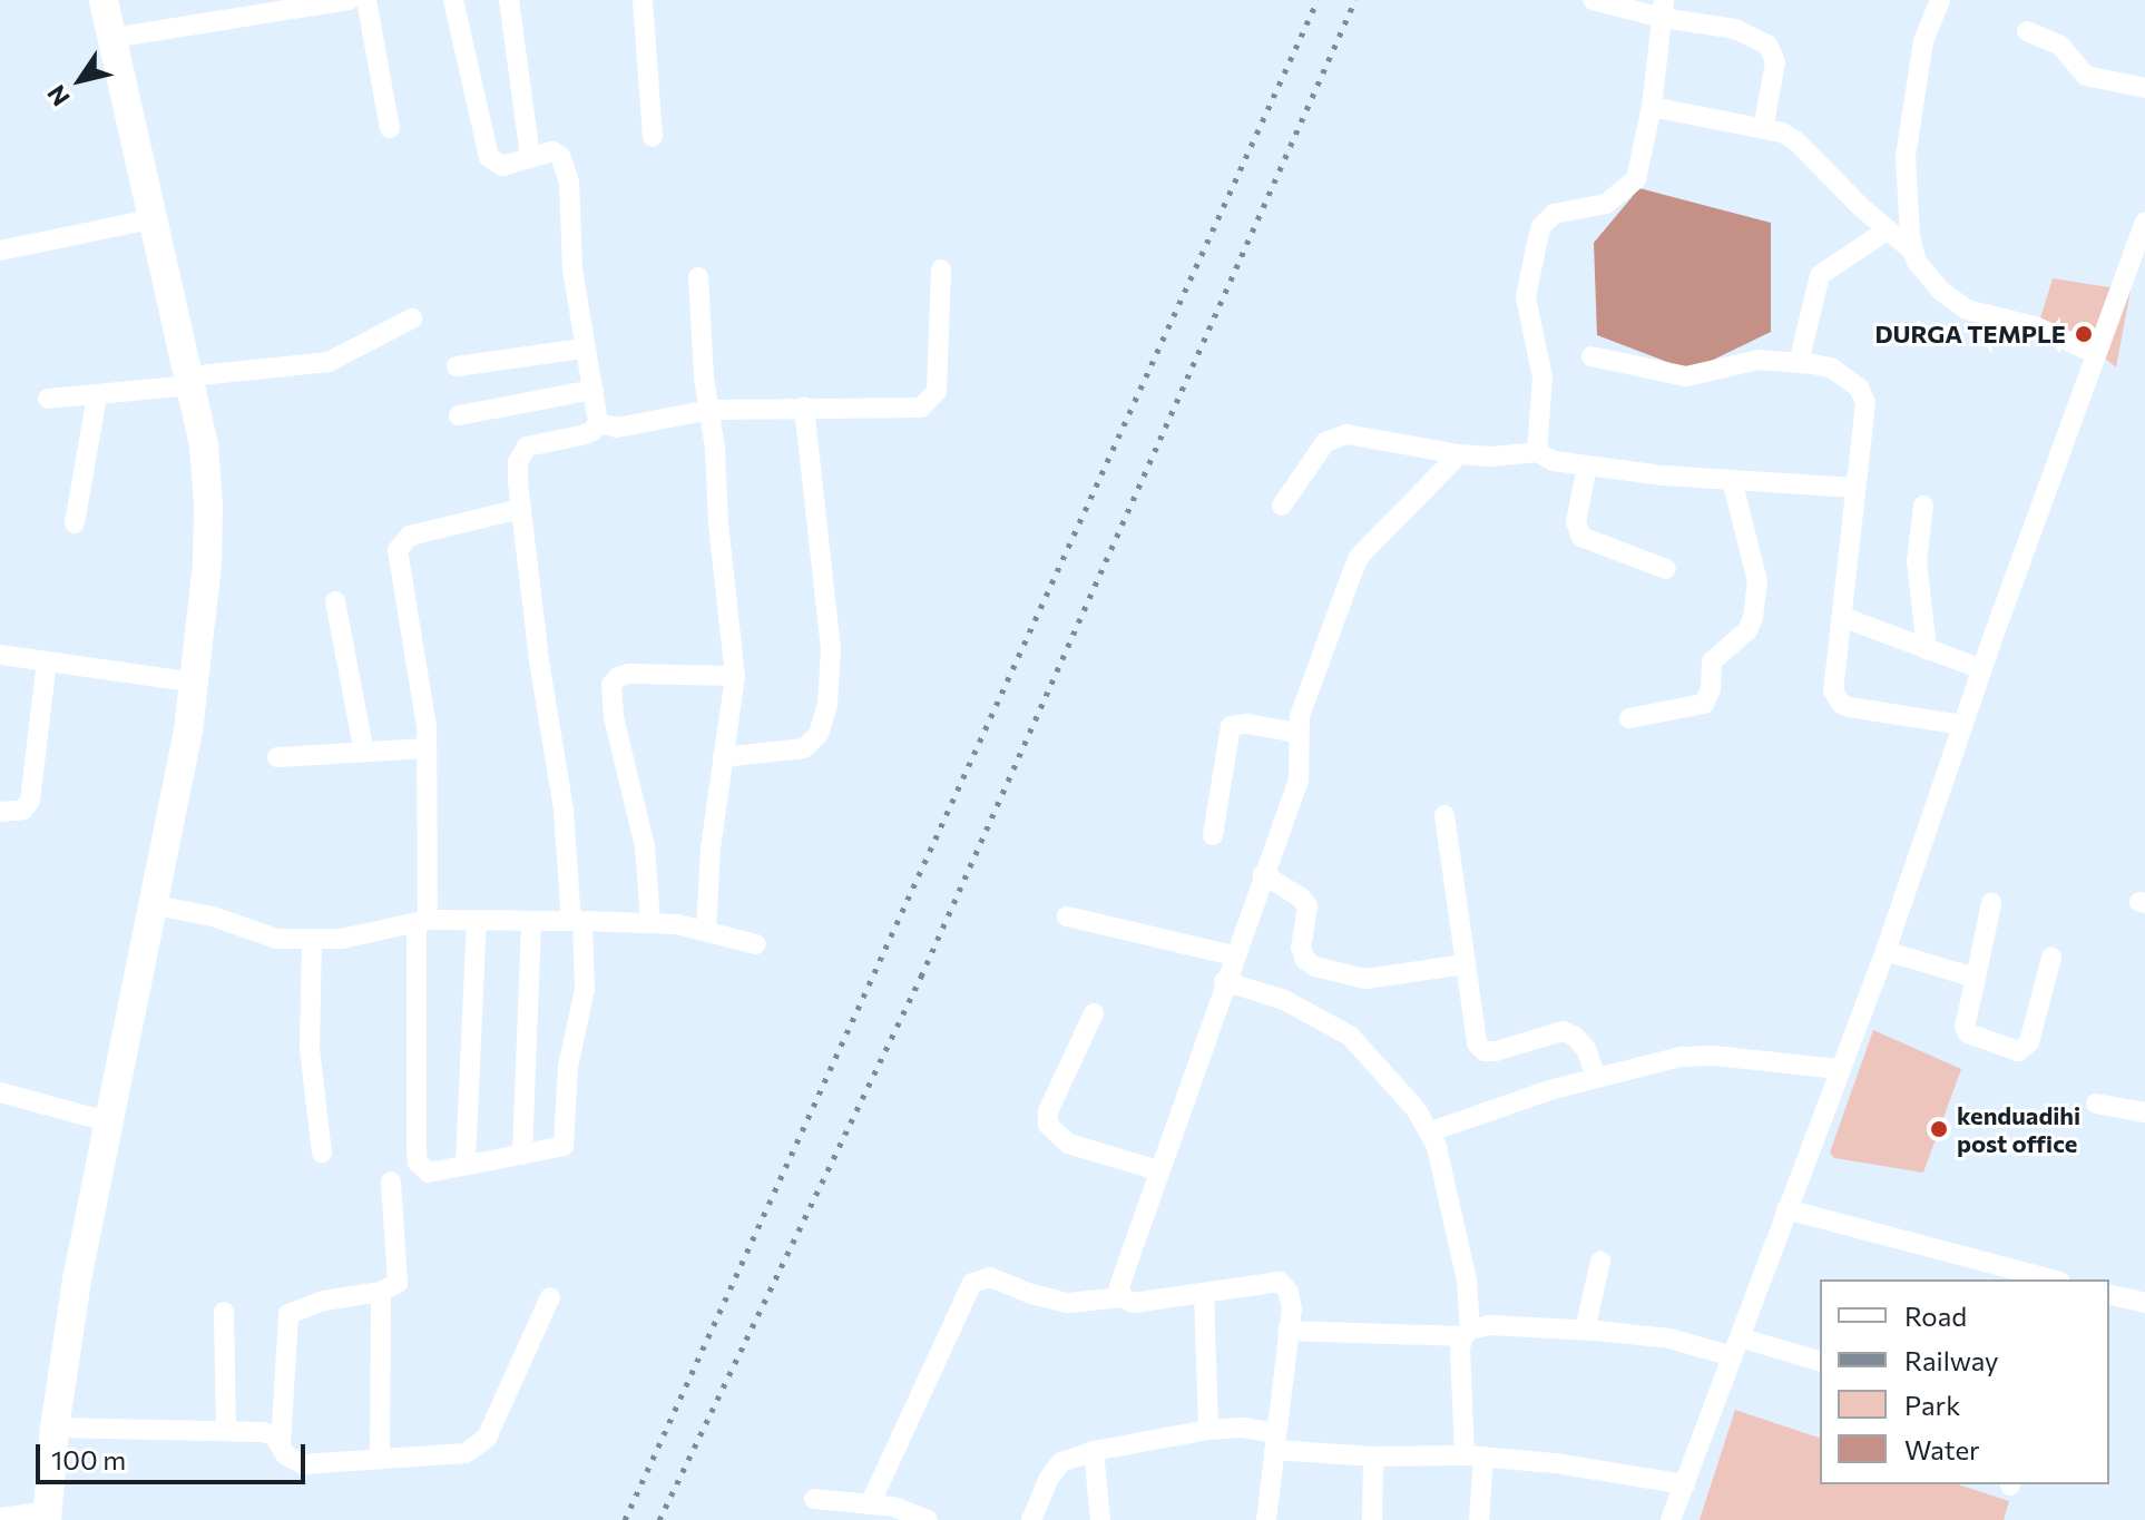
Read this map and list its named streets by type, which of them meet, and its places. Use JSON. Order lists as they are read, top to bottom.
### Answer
{
  "places": ["DURGA TEMPLE", "kenduadihi post office"],
  "legend": [
    "Road",
    "Railway",
    "Park",
    "Water"
  ],
  "scale_bar": "100 m",
  "north": "bottom left"
}
